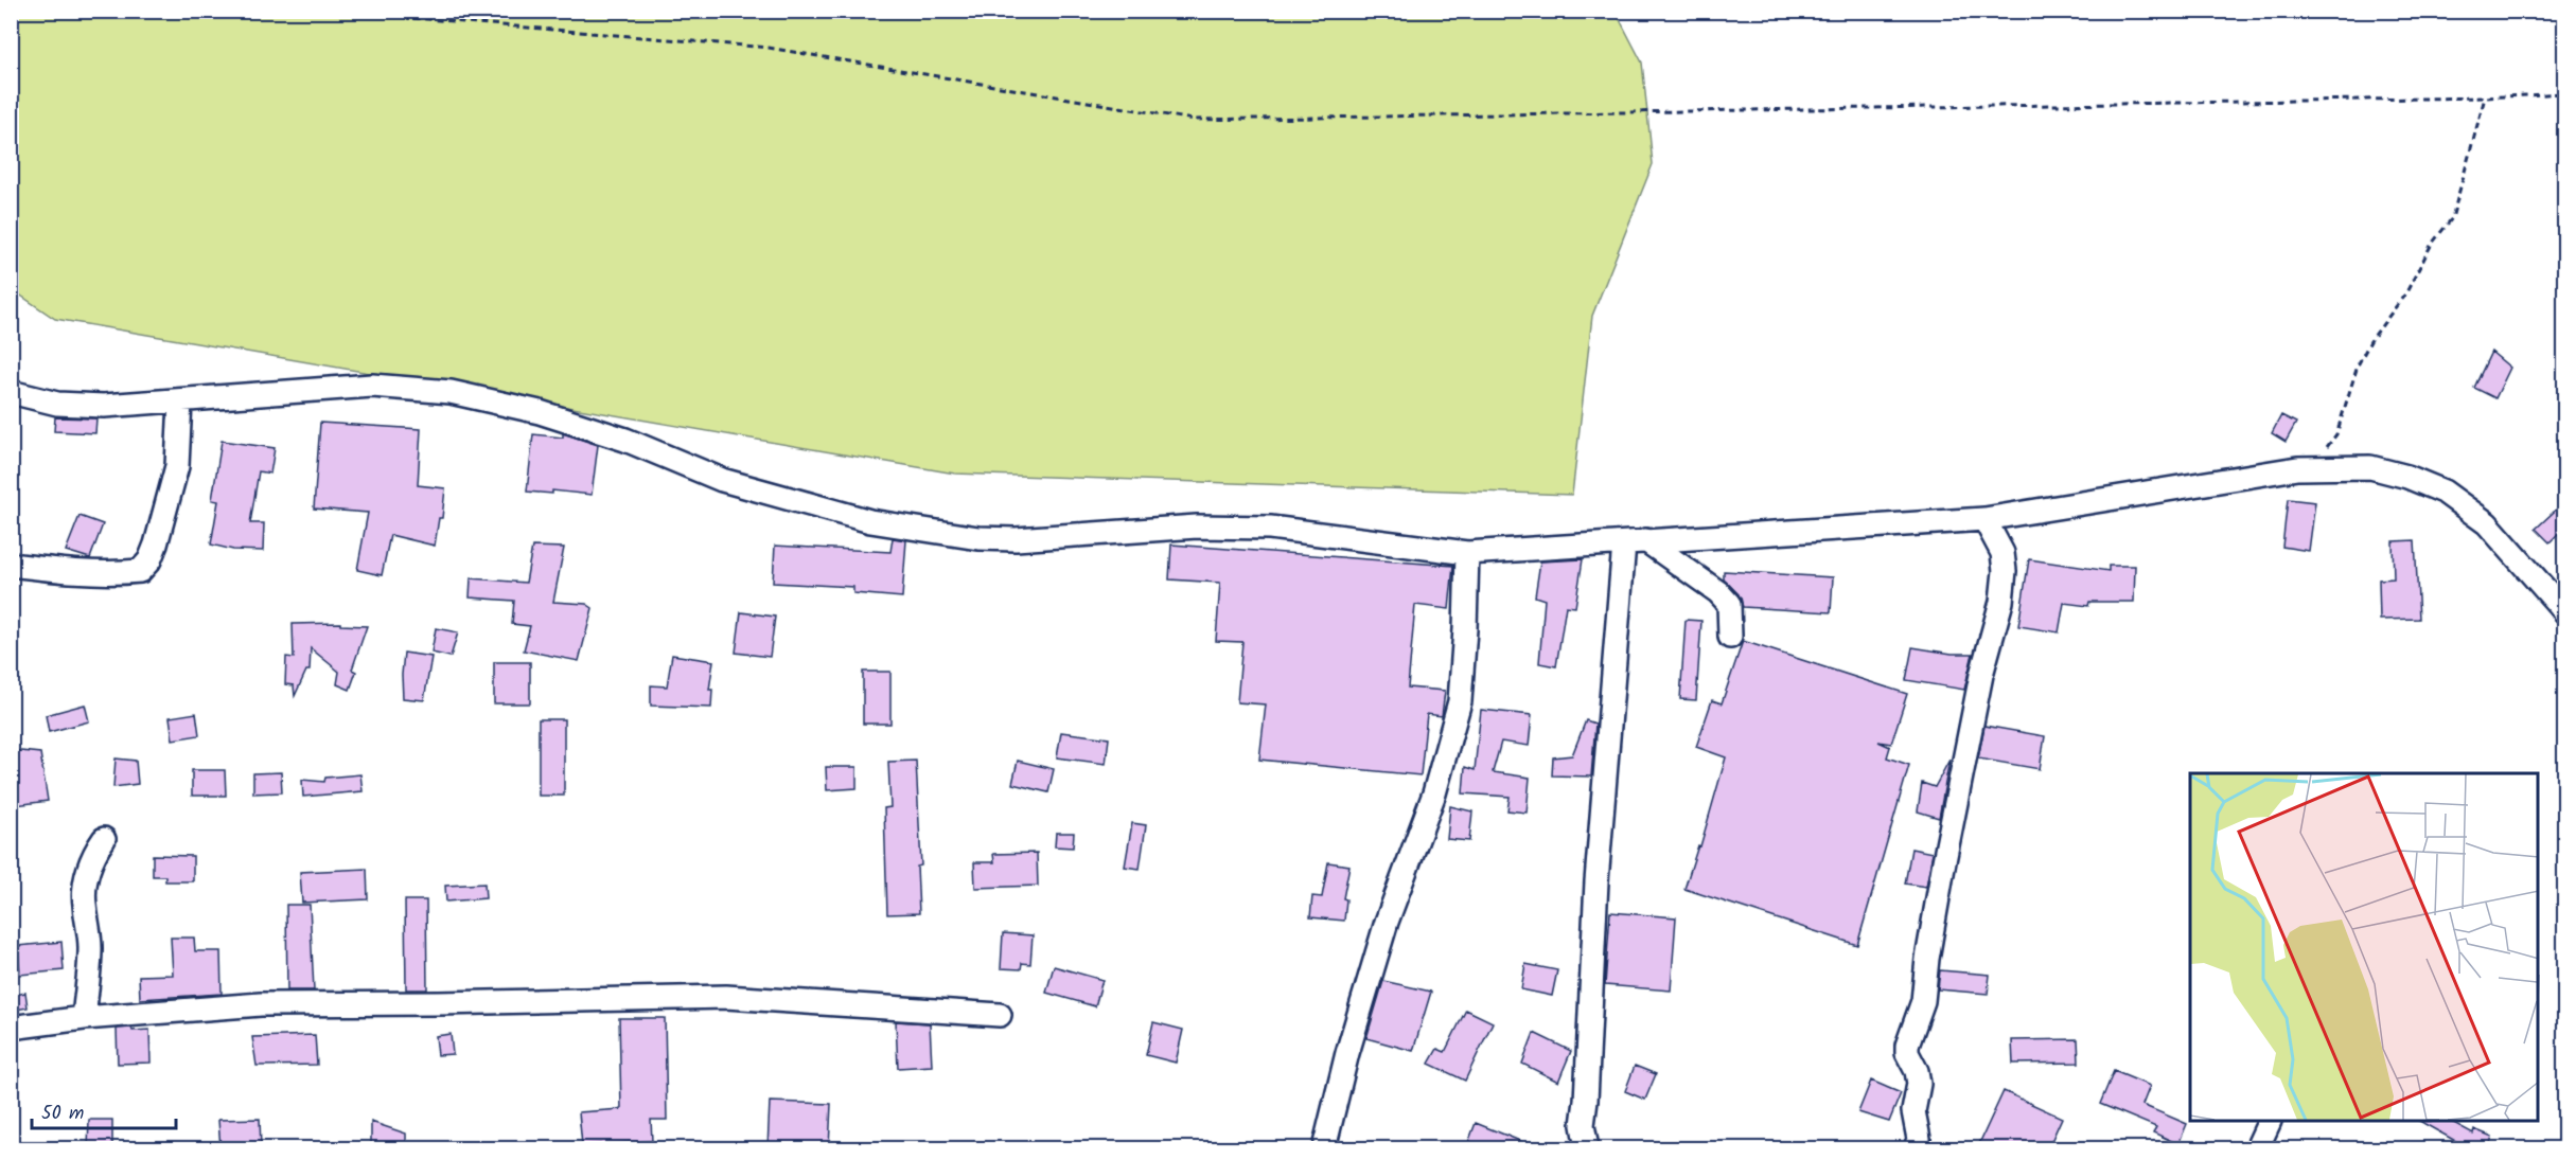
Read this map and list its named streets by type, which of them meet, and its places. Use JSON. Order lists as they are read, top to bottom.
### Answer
{
  "scale_bar": "50 m"
}
